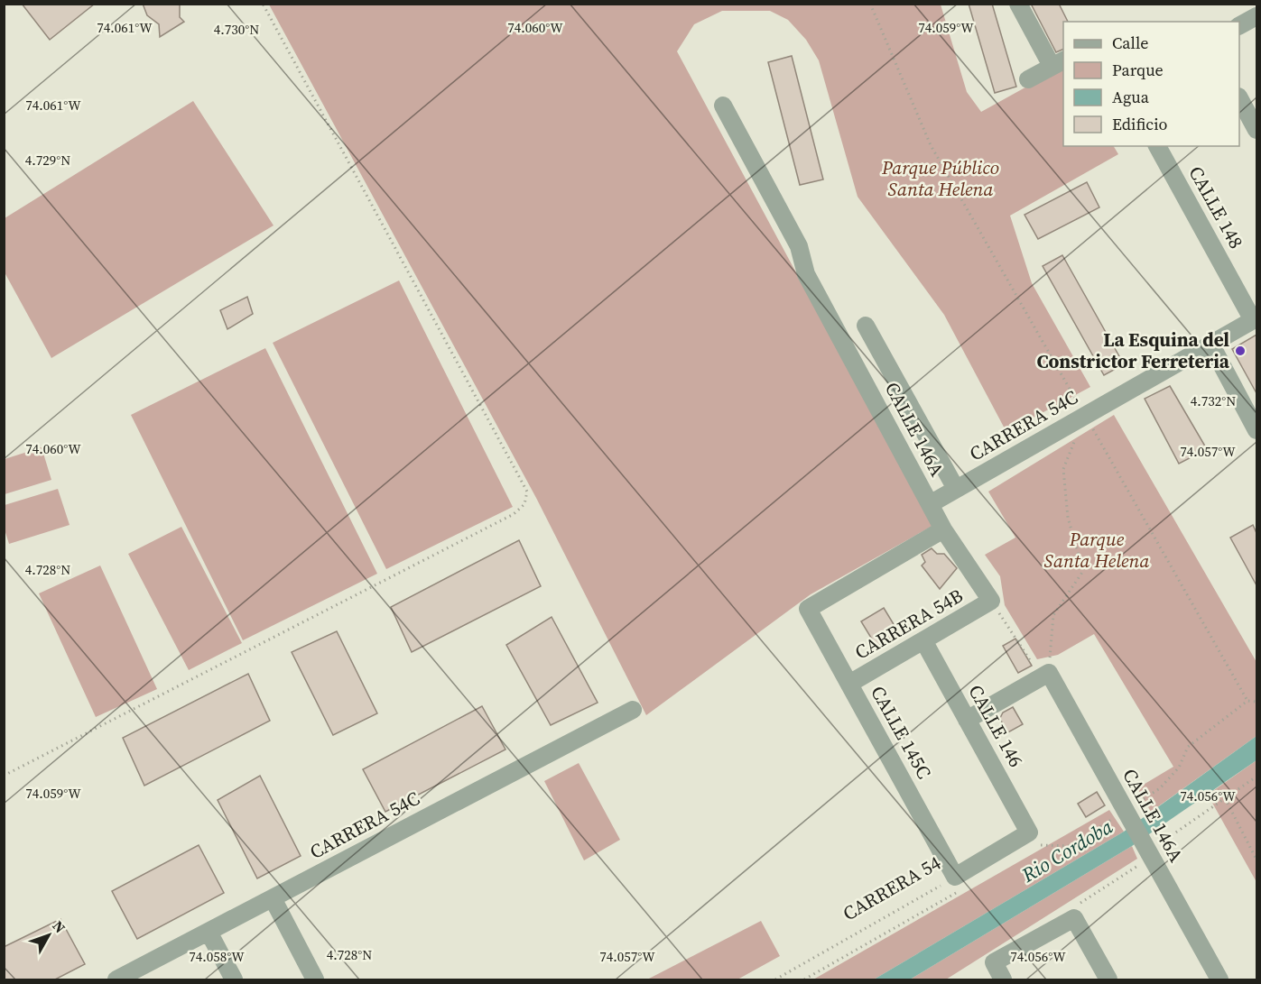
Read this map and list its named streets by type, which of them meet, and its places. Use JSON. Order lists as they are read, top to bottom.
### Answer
{
  "streets": {
    "street": [
      "CALLE 148",
      "CARRERA 54C",
      "CALLE 146A",
      "CARRERA 54B",
      "CALLE 146",
      "CALLE 145C",
      "CARRERA 54"
    ]
  },
  "crossings": [
    ["CALLE 148", "CARRERA 54C"],
    ["CARRERA 54C", "CALLE 146A"],
    ["CALLE 146A", "CARRERA 54B"],
    ["CALLE 146A", "CALLE 145C"],
    ["CARRERA 54B", "CALLE 146"],
    ["CARRERA 54B", "CALLE 145C"],
    ["CALLE 146", "CARRERA 54"],
    ["CALLE 145C", "CARRERA 54"]
  ],
  "water": ["Rio Cordoba"],
  "parks": ["Parque Público Santa Helena", "Parque Santa Helena"],
  "places": ["La Esquina del Constrictor Ferreteria"],
  "legend": [
    "Calle",
    "Parque",
    "Agua",
    "Edificio"
  ],
  "north": "top right",
  "coordinates": [
    "74.061°W",
    "74.060°W",
    "74.059°W",
    "4.730°N",
    "4.729°N",
    "4.732°N",
    "74.057°W",
    "4.728°N",
    "74.056°W",
    "74.058°W"
  ]
}
